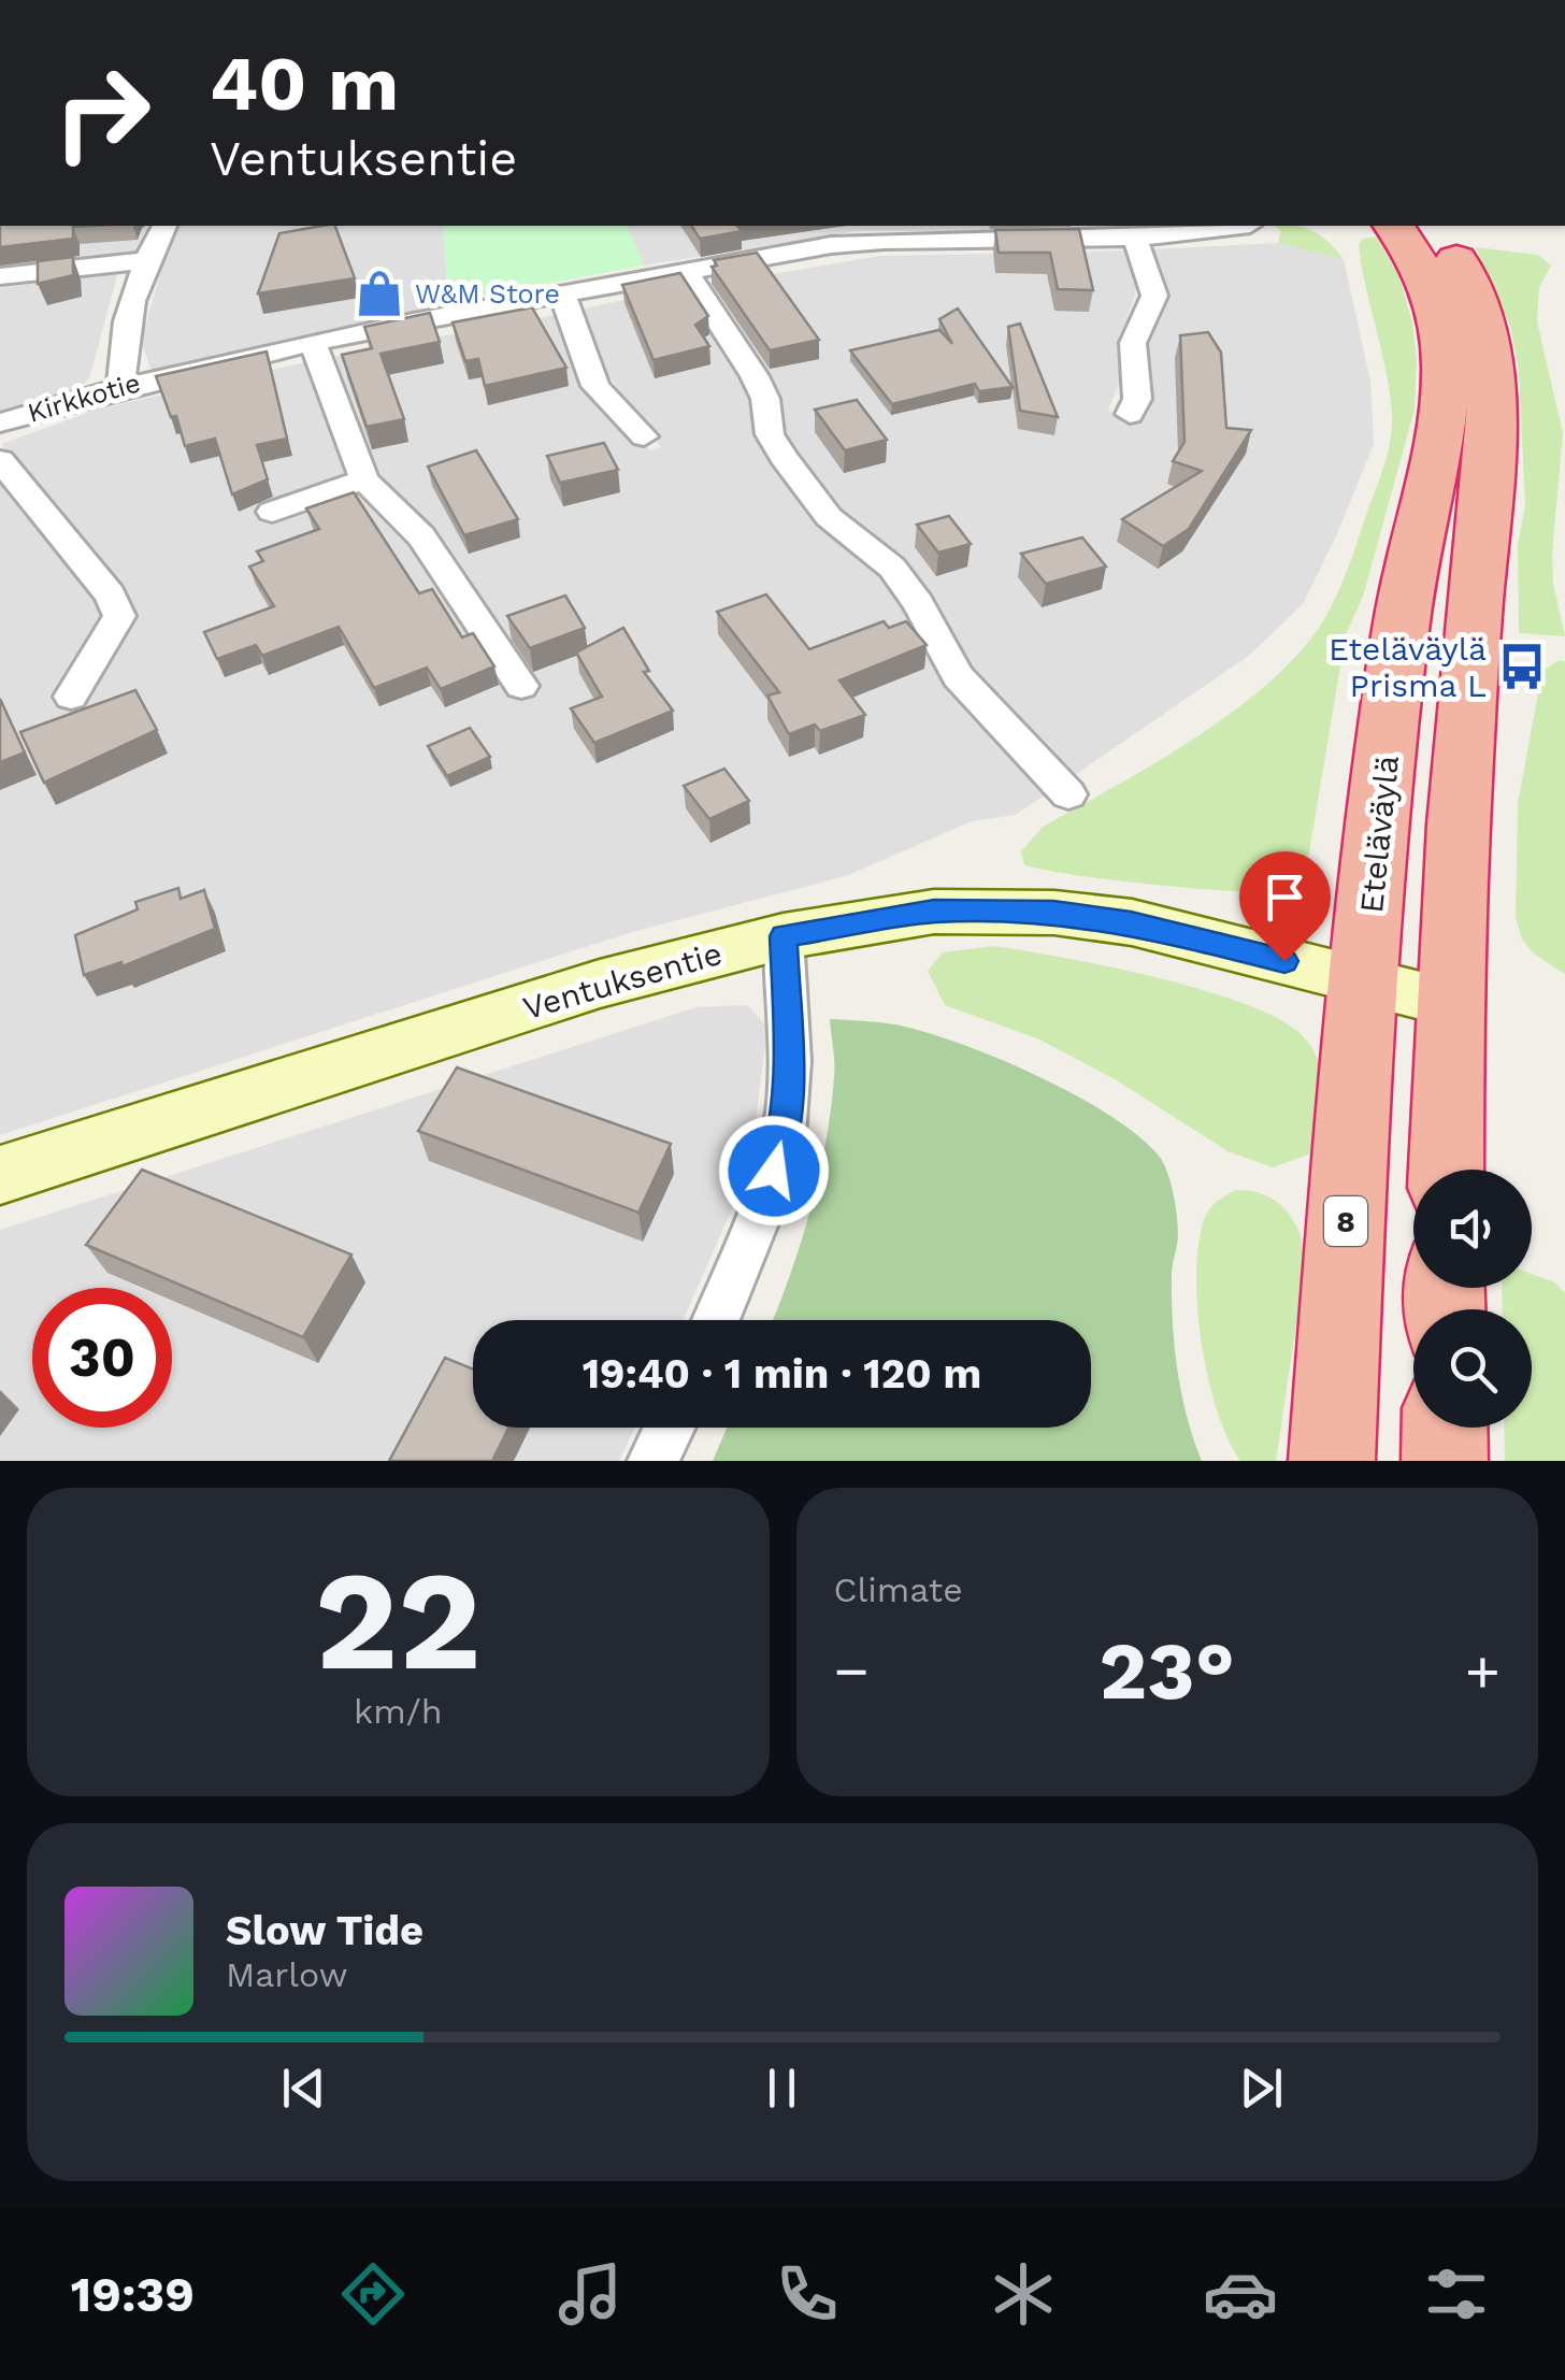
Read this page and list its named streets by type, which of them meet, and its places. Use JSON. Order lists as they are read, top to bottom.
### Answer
{
  "streets": {
    "highway": ["Eteläväylä", "8"],
    "main road": ["Ventuksentie"],
    "street": ["Kirkkotie"]
  },
  "crossings": [
    ["Eteläväylä", "Ventuksentie"]
  ],
  "places": {
    "shop": ["W&M Store"],
    "bus stop": ["Eteläväylä Prisma L"]
  },
  "page": {
    "turn": ["40 m", "Ventuksentie"],
    "limit": "30",
    "trip": "19:40 · 1 min · 120 m",
    "tile": [
      ["22", "km/h"],
      "Climate"
    ],
    "heat": ["−", "23°", "+"],
    "song": ["Slow Tide", "Marlow"],
    "tabs": "19:39"
  }
}
